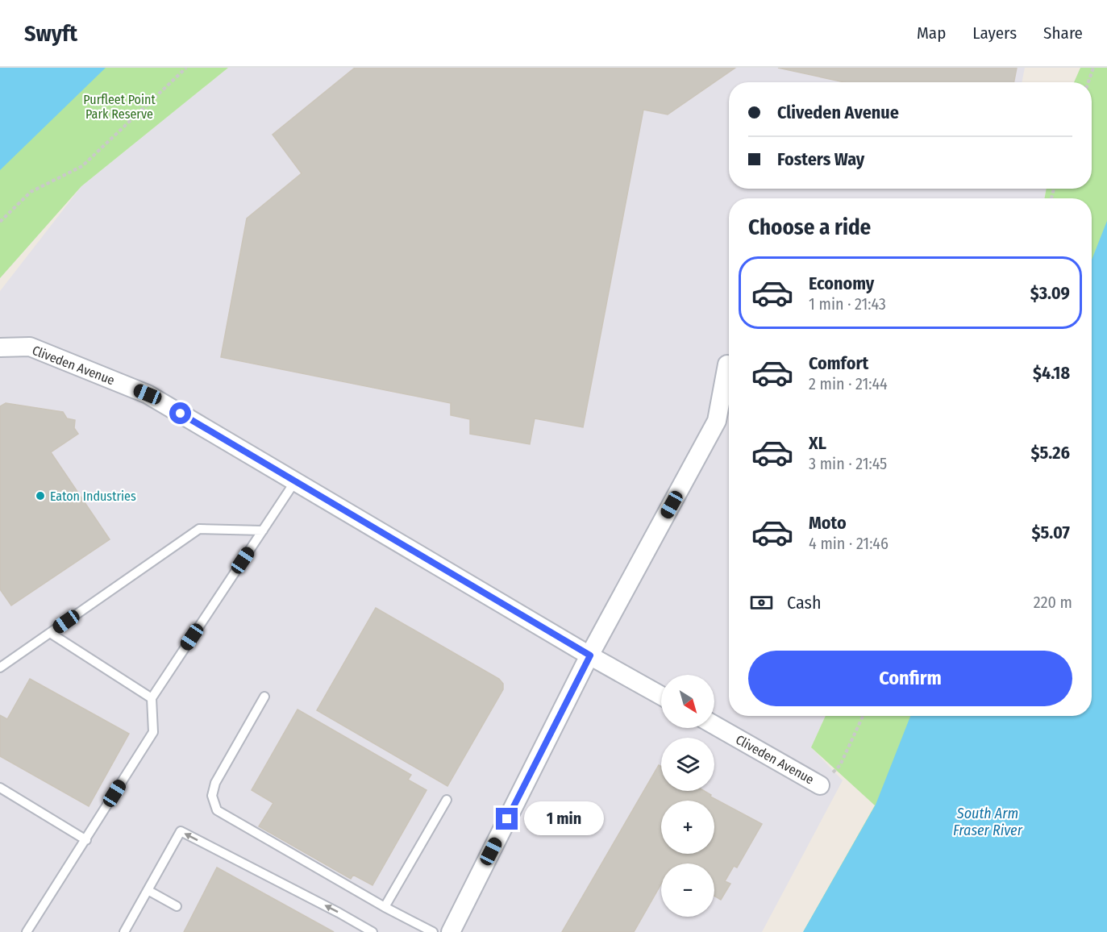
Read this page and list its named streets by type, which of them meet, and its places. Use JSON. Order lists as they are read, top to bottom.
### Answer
{
  "streets": {
    "street": ["Cliveden Avenue"]
  },
  "water": ["South Arm Fraser River"],
  "parks": ["Purfleet Point Park Reserve"],
  "places": ["Eaton Industries"],
  "north": "bottom right",
  "page": {
    "header": "Swyft",
    "nav": ["Map", "Layers", "Share"],
    "banner": ["Cliveden Avenue", "Fosters Way"],
    "heading": "Choose a ride",
    "list": [
      {
        "name": "Economy",
        "note": "1 min · 21:43",
        "value": "$3.09"
      },
      {
        "name": "Comfort",
        "note": "2 min · 21:44",
        "value": "$4.18"
      },
      {
        "name": "XL",
        "note": "3 min · 21:45",
        "value": "$5.26"
      },
      {
        "name": "Moto",
        "note": "4 min · 21:46",
        "value": "$5.07"
      }
    ],
    "pay": ["Cash", "220 m"],
    "buttons": "Confirm",
    "map_buttons": ["+", "−"],
    "bubble": "1 min"
  }
}
